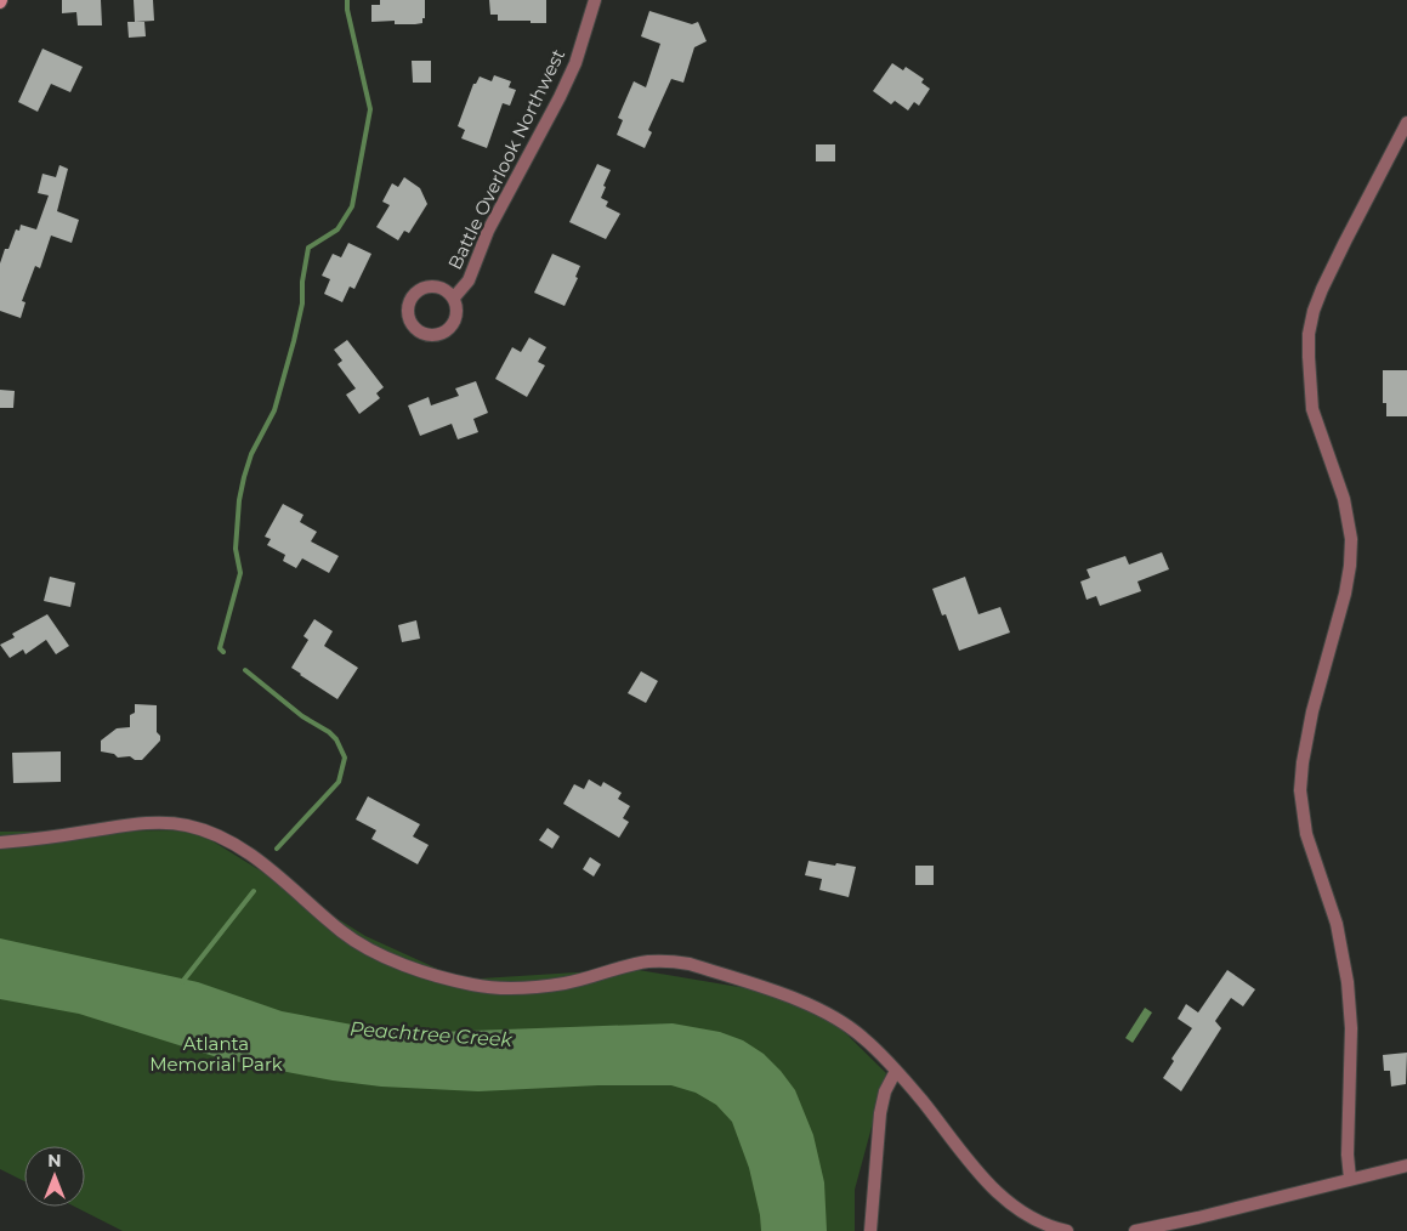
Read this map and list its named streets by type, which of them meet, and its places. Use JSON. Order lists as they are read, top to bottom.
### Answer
{
  "streets": {
    "street": ["Battle Overlook Northwest"]
  },
  "water": ["Peachtree Creek"],
  "parks": ["Atlanta Memorial Park"],
  "north": "top"
}
